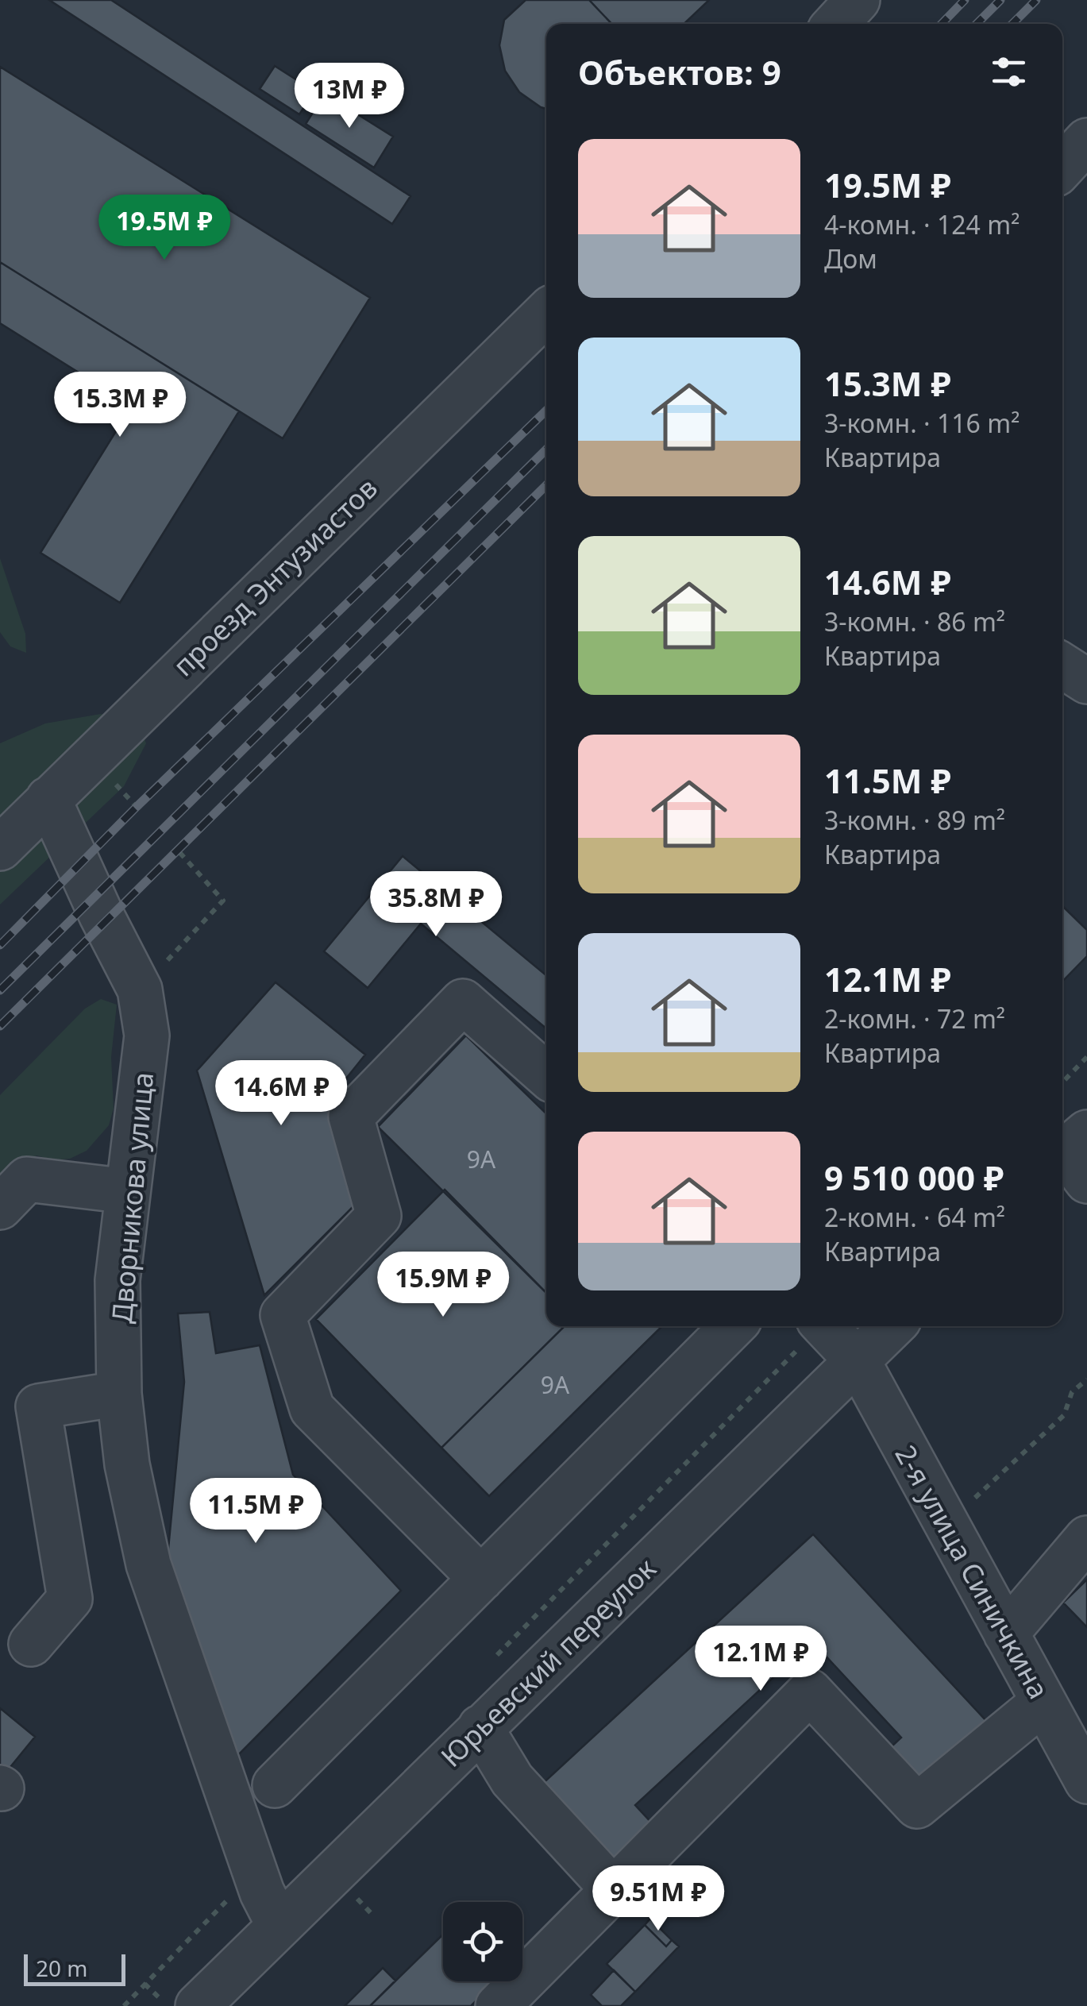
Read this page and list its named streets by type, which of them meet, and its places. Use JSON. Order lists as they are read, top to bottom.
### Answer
{
  "streets": {
    "street": [
      "проезд Энтузиастов",
      "Дворникова улица",
      "2-я улица Синичкина",
      "Юрьевский переулок"
    ]
  },
  "crossings": [
    ["проезд Энтузиастов", "Дворникова улица"],
    ["Дворникова улица", "Юрьевский переулок"],
    ["2-я улица Синичкина", "Юрьевский переулок"]
  ],
  "house_numbers": ["9А", "9А"],
  "scale_bar": "20 m",
  "page": {
    "heading": "Объектов: 9",
    "price": [
      "13M ₽",
      "19.5M ₽",
      "15.3M ₽",
      "35.8M ₽",
      "14.6M ₽",
      "15.9M ₽",
      "11.5M ₽",
      "12.1M ₽",
      "9.51M ₽"
    ],
    "list": [
      {
        "name": "19.5M ₽",
        "note": "4-комн. · 124 m² · Дом"
      },
      {
        "name": "15.3M ₽",
        "note": "3-комн. · 116 m² · Квартира"
      },
      {
        "name": "14.6M ₽",
        "note": "3-комн. · 86 m² · Квартира"
      },
      {
        "name": "11.5M ₽",
        "note": "3-комн. · 89 m² · Квартира"
      },
      {
        "name": "12.1M ₽",
        "note": "2-комн. · 72 m² · Квартира"
      },
      {
        "name": "9 510 000 ₽",
        "note": "2-комн. · 64 m² · Квартира"
      }
    ],
    "scale": "20 m"
  }
}
